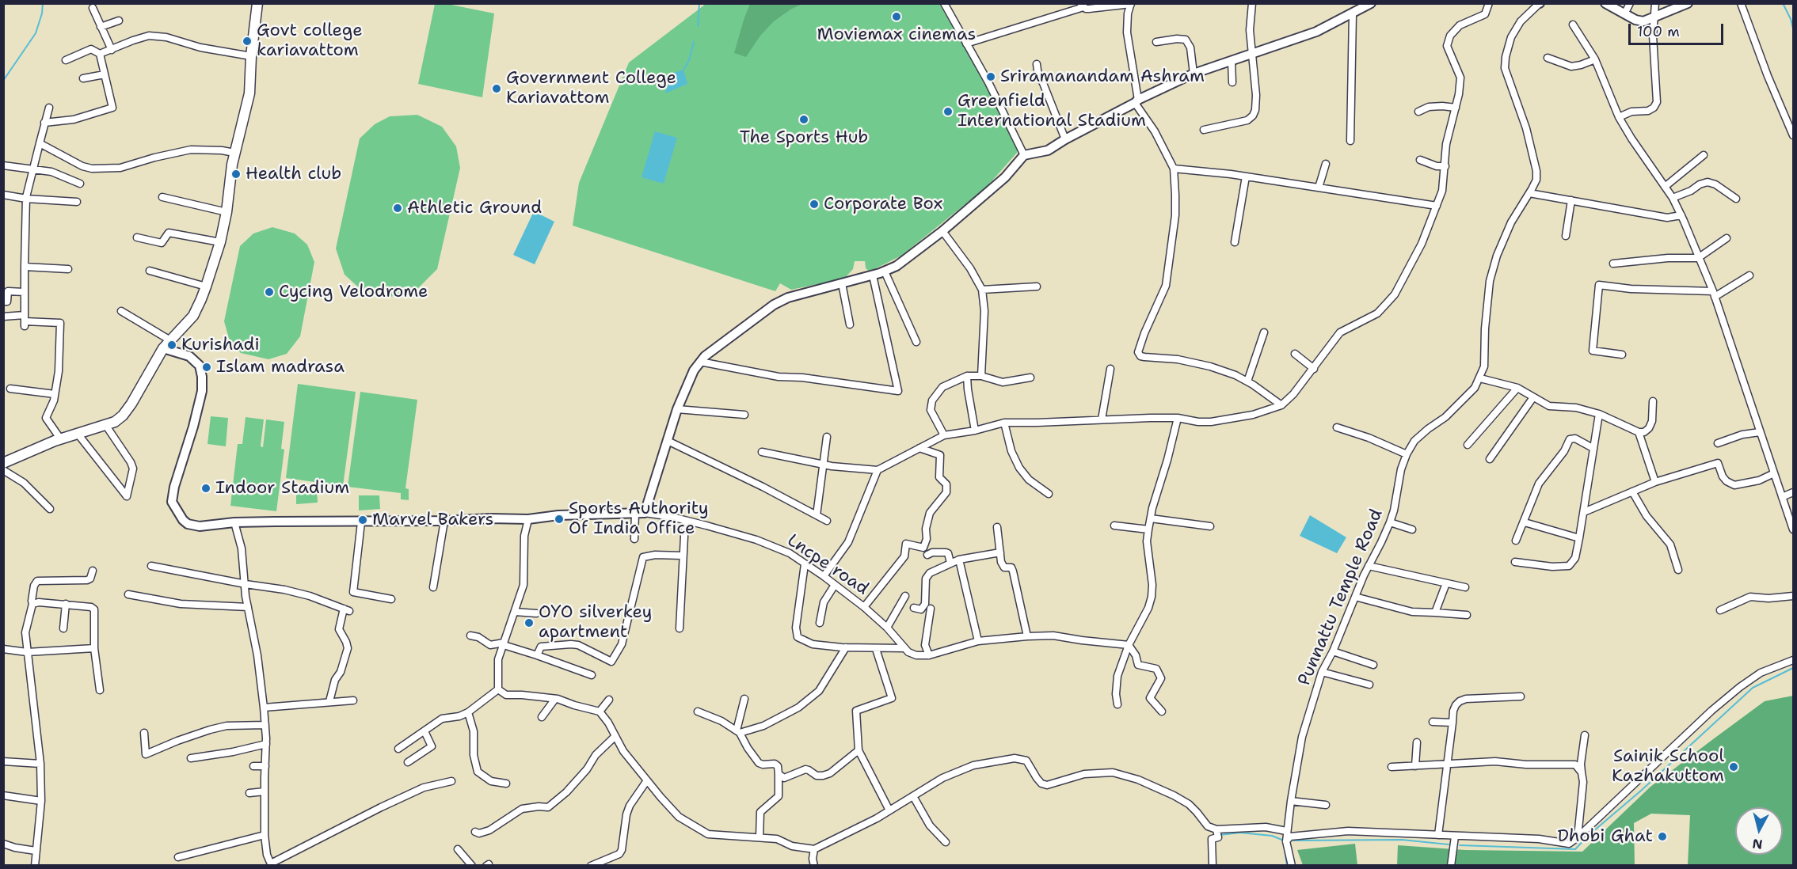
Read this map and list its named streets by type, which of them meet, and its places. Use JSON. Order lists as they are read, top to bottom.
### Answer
{
  "streets": {
    "street": ["Lncpe road", "Punnattu Temple Road"]
  },
  "places": [
    "Moviemax cinemas",
    "Govt college kariavattom",
    "Sriramanandam Ashram",
    "Government College Kariavattom",
    "Greenfield International Stadium",
    "The Sports Hub",
    "Health club",
    "Corporate Box",
    "Athletic Ground",
    "Cycing Velodrome",
    "Kurishadi",
    "Islam madrasa",
    "Indoor Stadium",
    "Sports Authority Of India Office",
    "Marvel Bakers",
    "OYO silverkey apartment",
    "Sainik School Kazhakuttom",
    "Dhobi Ghat"
  ],
  "scale_bar": "100 m",
  "north": "bottom"
}
